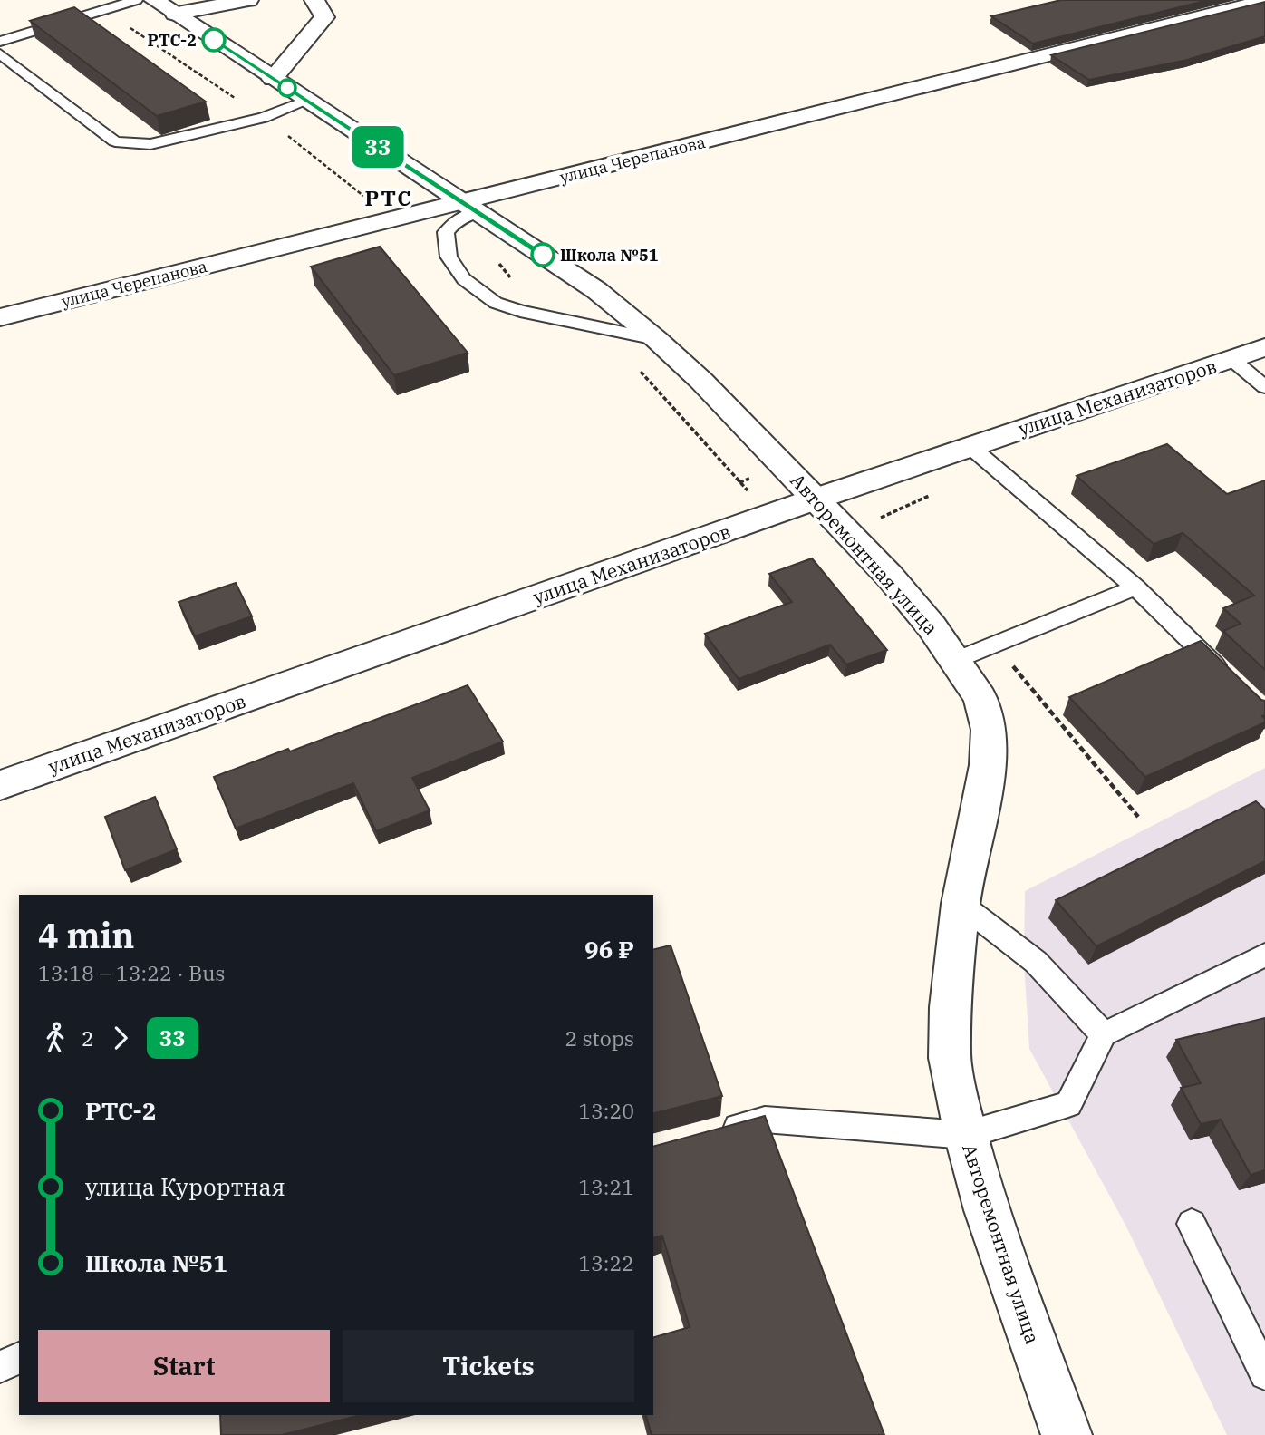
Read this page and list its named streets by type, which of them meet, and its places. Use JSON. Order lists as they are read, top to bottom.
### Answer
{
  "streets": {
    "street": ["улица Черепанова", "улица Механизаторов", "Авторемонтная улица"]
  },
  "crossings": [
    ["улица Черепанова", "Авторемонтная улица"],
    ["улица Механизаторов", "Авторемонтная улица"]
  ],
  "districts": ["РТС"],
  "places": ["РТС-2", "Школа №51"],
  "lines": ["bus line 33"],
  "page": {
    "on_map": "33",
    "heading": ["4 min", "13:18 – 13:22 · Bus", "96 ₽"],
    "legs": ["2", "33", "2 stops"],
    "list": [
      {
        "name": "РТС-2",
        "value": "13:20"
      },
      {
        "name": "улица Курортная",
        "value": "13:21"
      },
      {
        "name": "Школа №51",
        "value": "13:22"
      }
    ],
    "buttons": ["Start", "Tickets"]
  }
}
